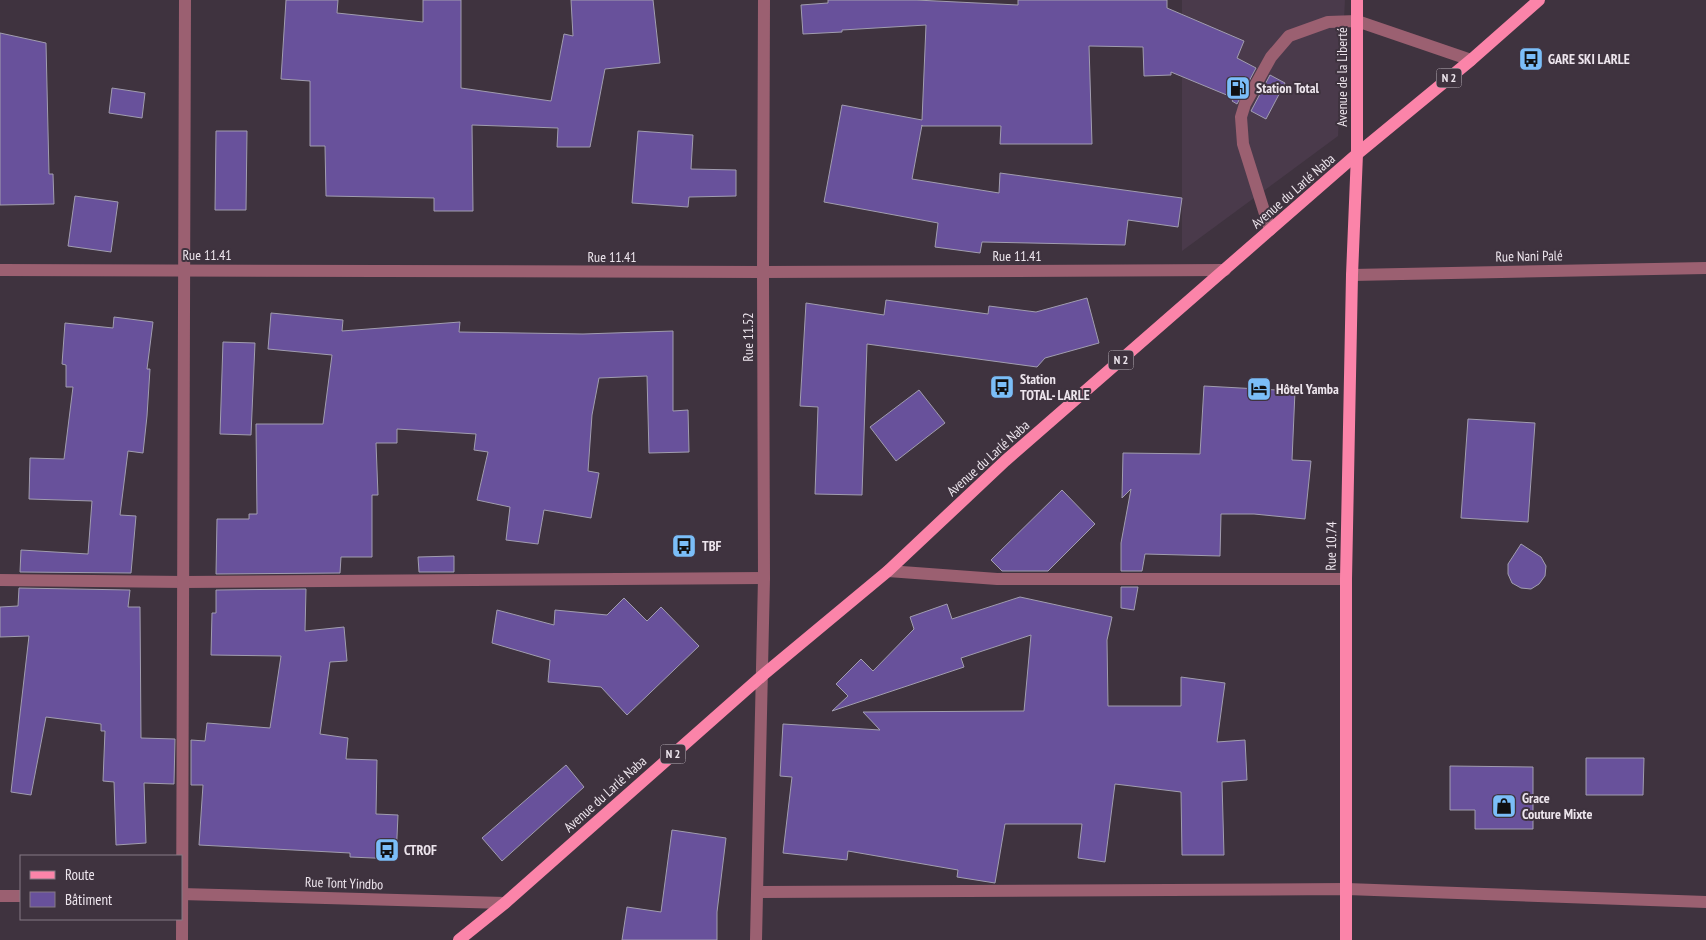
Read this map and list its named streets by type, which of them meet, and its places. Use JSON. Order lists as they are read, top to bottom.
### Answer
{
  "streets": {
    "main road": [
      "Avenue de la Liberté",
      "N 2",
      "Avenue du Larlé Naba",
      "Rue 10.74"
    ],
    "street": [
      "Rue 11.41",
      "Rue Nani Palé",
      "Rue 11.52",
      "Rue Tont Yindbo"
    ]
  },
  "crossings": [
    ["Avenue de la Liberté", "Avenue du Larlé Naba"],
    ["Avenue de la Liberté", "Rue 10.74"],
    ["Avenue du Larlé Naba", "Rue 11.41"],
    ["Avenue du Larlé Naba", "Rue 11.52"],
    ["Avenue du Larlé Naba", "Rue 10.74"],
    ["Avenue du Larlé Naba", "Rue Tont Yindbo"],
    ["Rue 11.41", "Rue 11.52"],
    ["Rue Nani Palé", "Rue 10.74"]
  ],
  "places": {
    "bus stop": [
      "GARE SKI LARLE",
      "Station TOTAL- LARLE",
      "TBF",
      "CTROF"
    ],
    "fuel station": ["Station Total"],
    "hotel": ["Hôtel Yamba"],
    "shop": ["Grace Couture Mixte"]
  },
  "legend": ["Route", "Bâtiment"]
}
